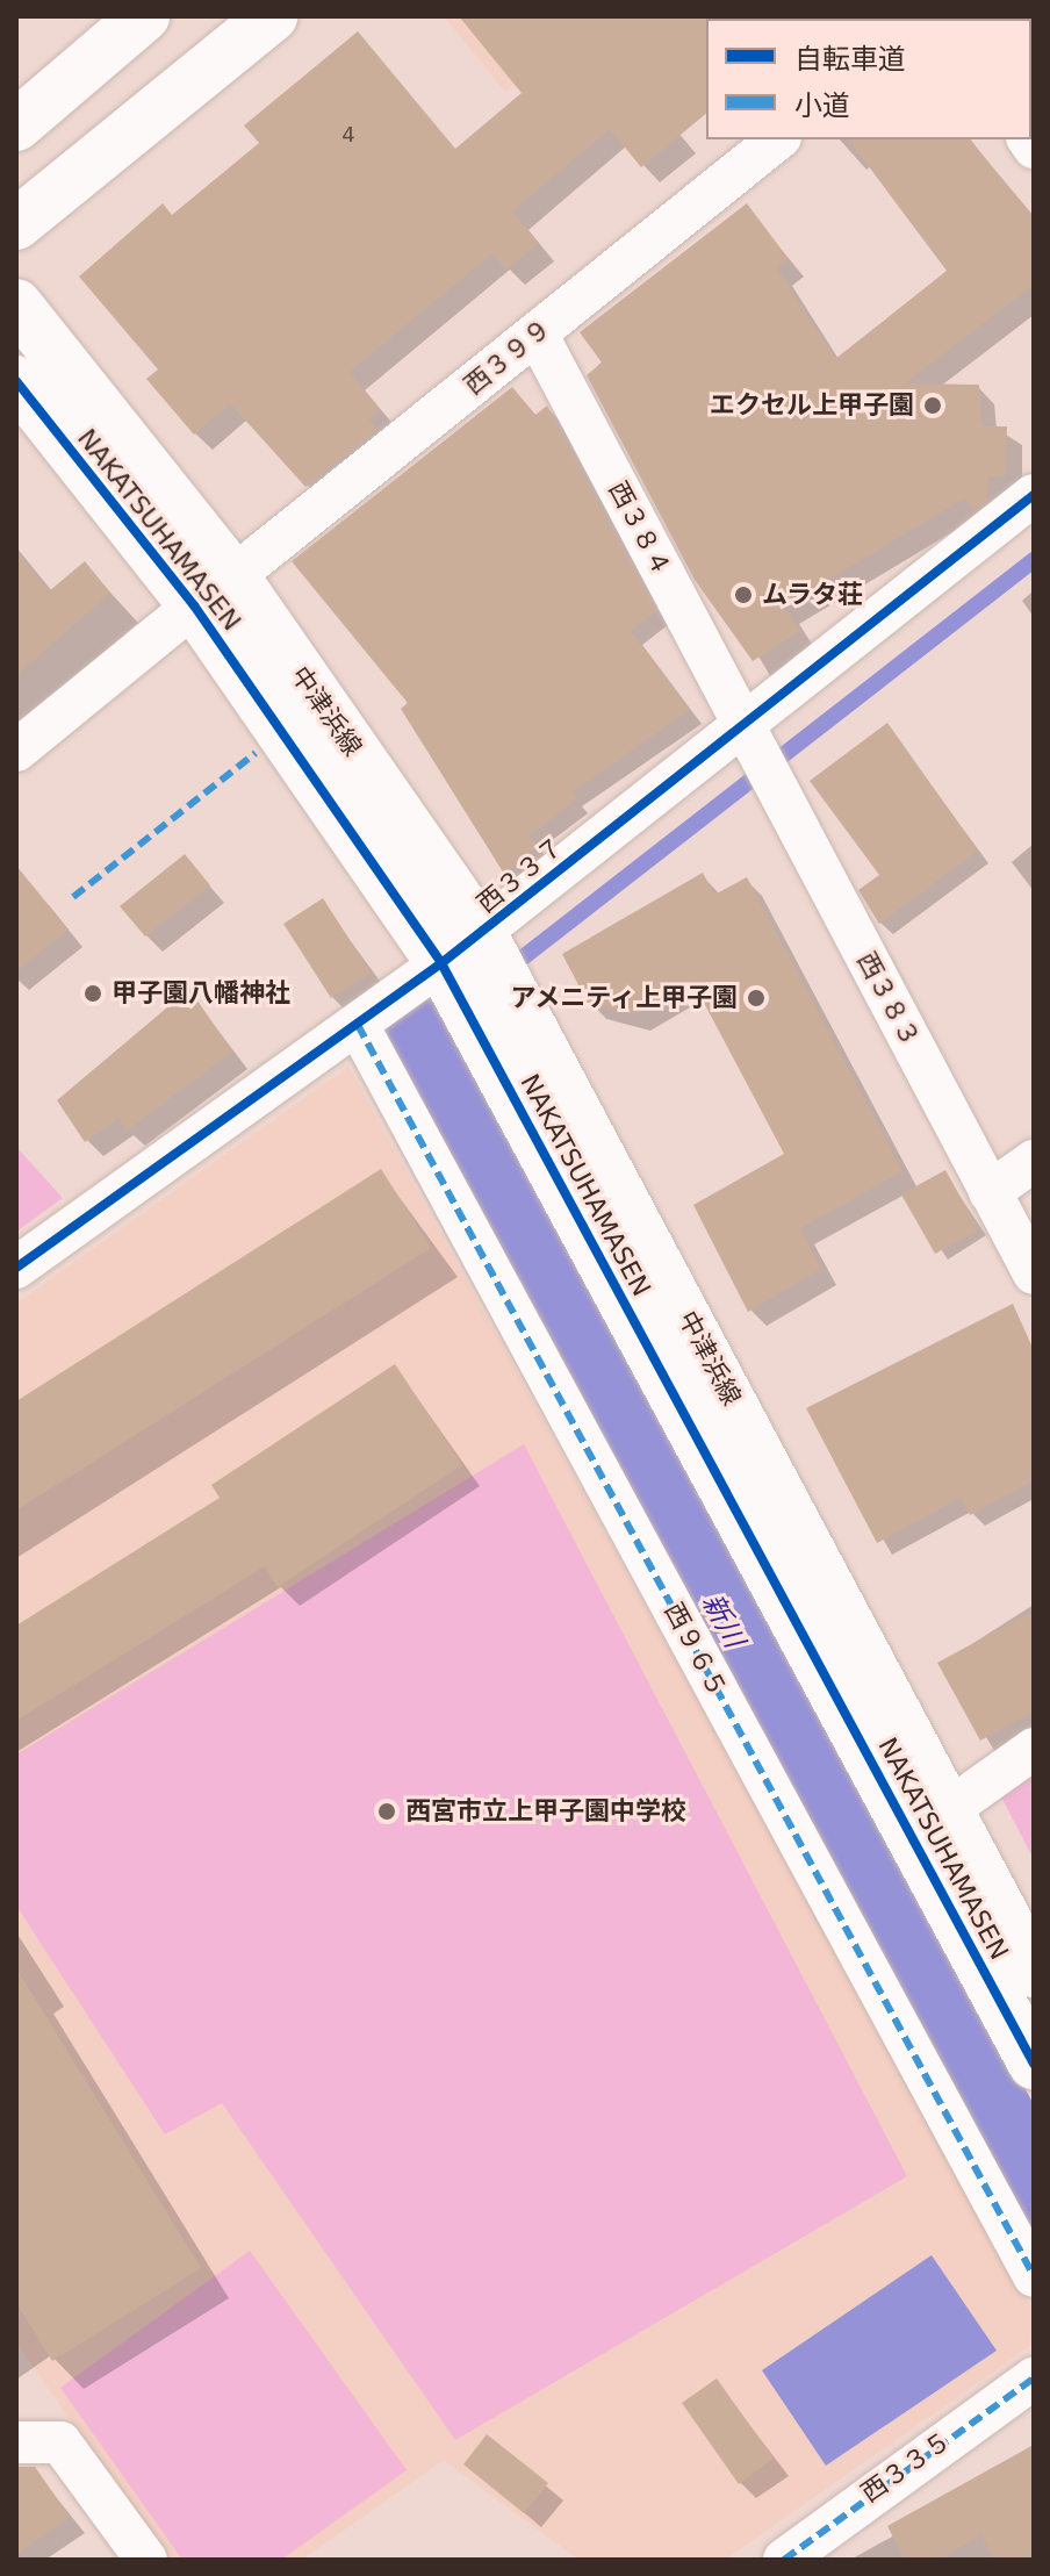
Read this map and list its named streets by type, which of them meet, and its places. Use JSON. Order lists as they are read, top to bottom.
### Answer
{
  "streets": {
    "main road": ["NAKATSUHAMASEN", "中津浜線"],
    "street": [
      "西３９９",
      "西３８４",
      "西３３７",
      "西３８３",
      "西９６５",
      "西３３５"
    ]
  },
  "crossings": [
    ["西３９９", "西３８４"],
    ["西３９９", "NAKATSUHAMASEN"],
    ["西３９９", "中津浜線"],
    ["西３８４", "西３３７"],
    ["西３８４", "西３８３"],
    ["NAKATSUHAMASEN", "中津浜線"],
    ["NAKATSUHAMASEN", "西３３７"],
    ["中津浜線", "西３３７"],
    ["西３３７", "西３８３"],
    ["西３３７", "西９６５"]
  ],
  "water": ["新川"],
  "places": [
    "エクセル上甲子園",
    "ムラタ荘",
    "甲子園八幡神社",
    "アメニティ上甲子園",
    "西宮市立上甲子園中学校"
  ],
  "house_numbers": ["4"],
  "legend": ["自転車道", "小道"]
}
